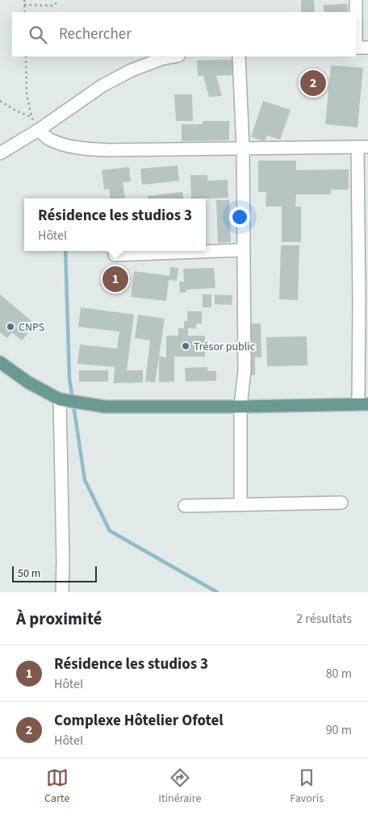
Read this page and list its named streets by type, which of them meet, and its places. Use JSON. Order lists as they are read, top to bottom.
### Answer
{
  "places": ["CNPS", "Trésor public"],
  "scale_bar": "50 m",
  "page": {
    "search": "Rechercher",
    "pins": ["2", "1"],
    "popup": ["Résidence les studios 3", "Hôtel"],
    "scale": "50 m",
    "heading": ["À proximité", "2 résultats"],
    "list": [
      {
        "mark": "1",
        "name": "Résidence les studios 3",
        "note": "Hôtel",
        "value": "80 m"
      },
      {
        "mark": "2",
        "name": "Complexe Hôtelier Ofotel",
        "note": "Hôtel",
        "value": "90 m"
      }
    ],
    "nav": ["Carte", "Itinéraire", "Favoris"]
  }
}
